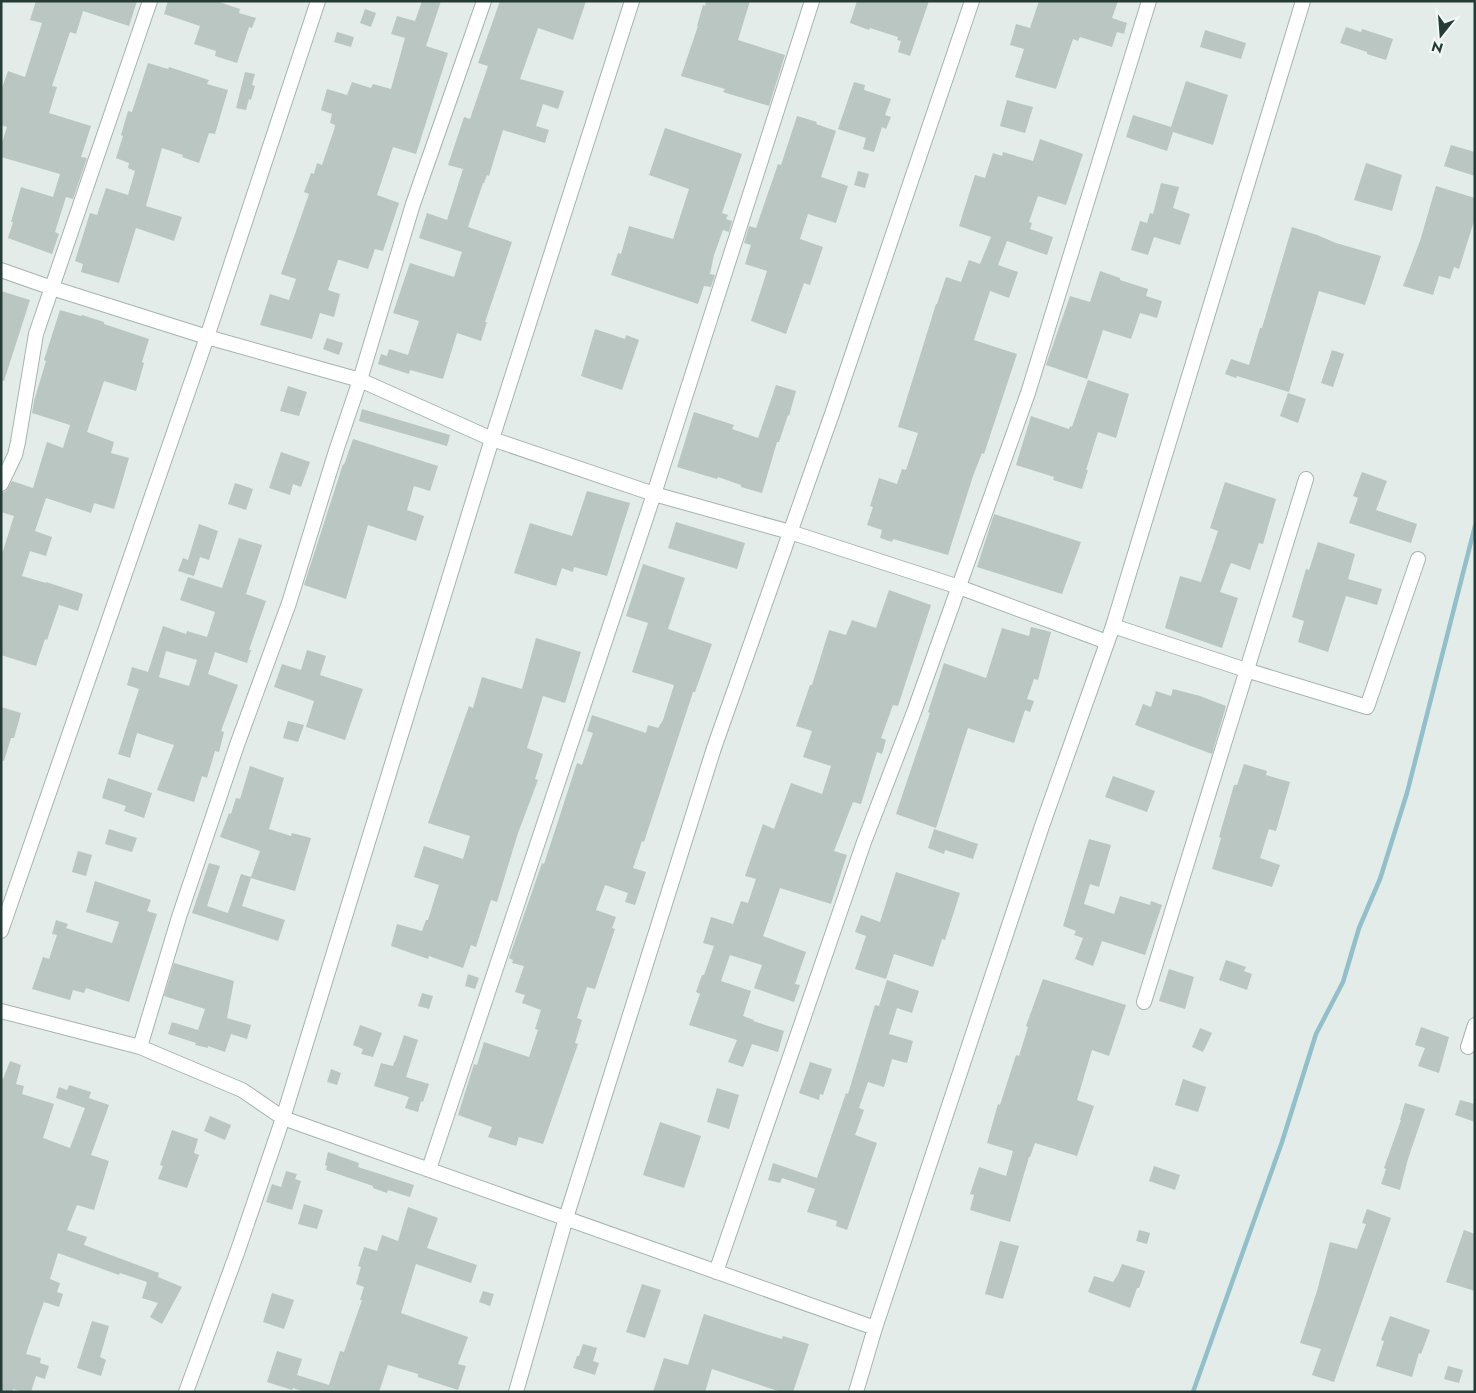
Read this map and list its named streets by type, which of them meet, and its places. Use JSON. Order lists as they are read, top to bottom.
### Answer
{
  "north": "bottom"
}
